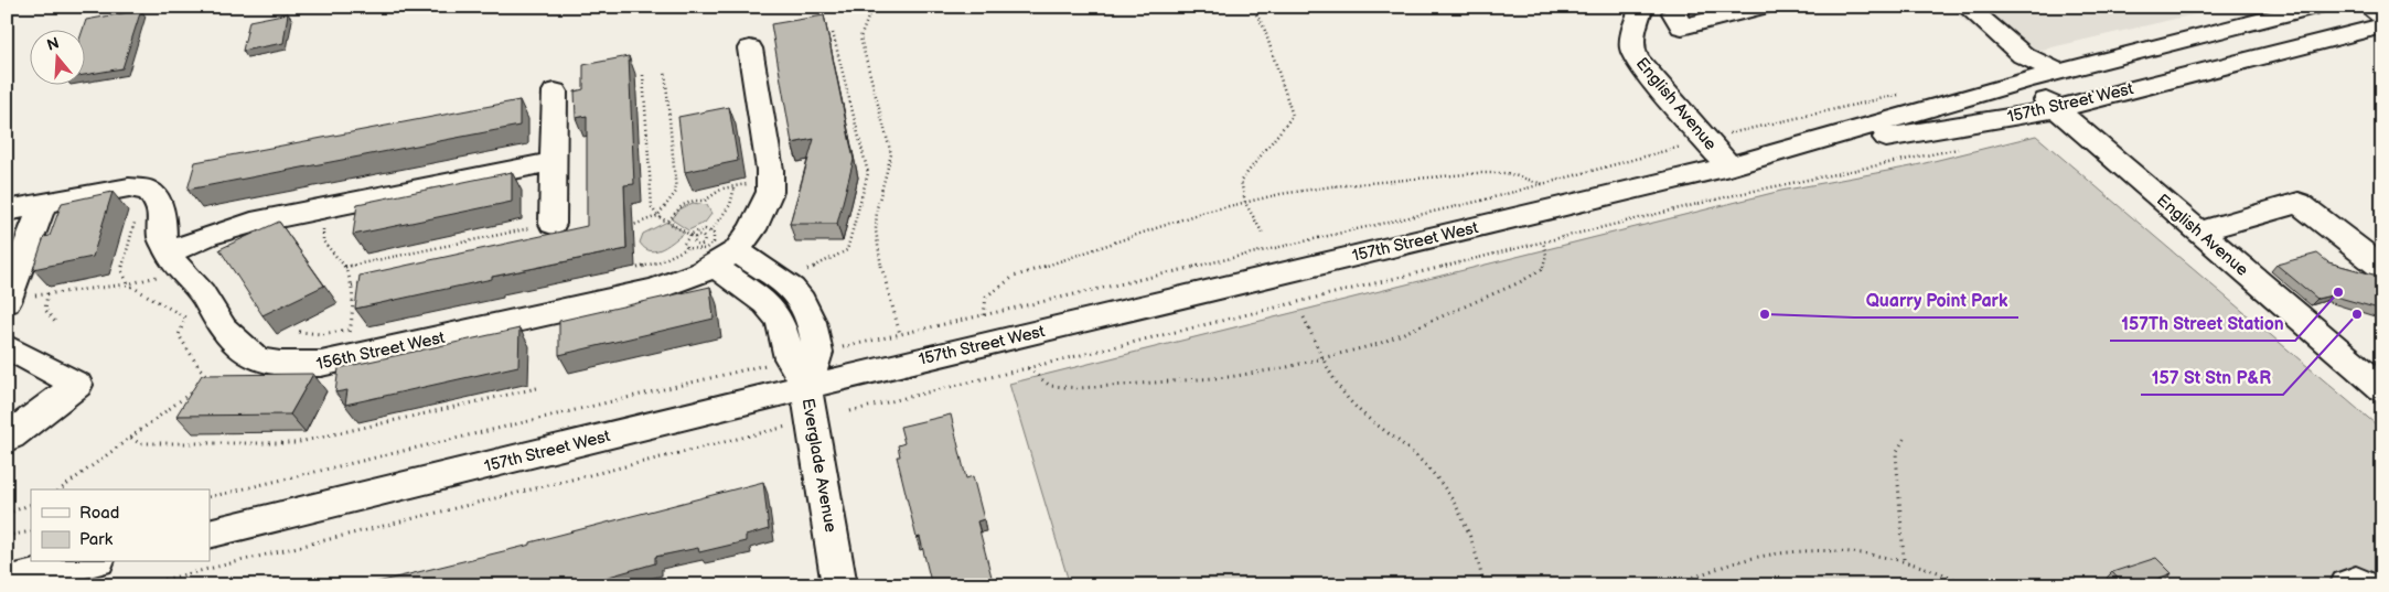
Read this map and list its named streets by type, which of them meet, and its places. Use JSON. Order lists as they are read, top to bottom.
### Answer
{
  "streets": {
    "street": [
      "157th Street West",
      "English Avenue",
      "156th Street West",
      "Everglade Avenue"
    ]
  },
  "crossings": [
    ["157th Street West", "English Avenue"],
    ["157th Street West", "Everglade Avenue"],
    ["156th Street West", "Everglade Avenue"]
  ],
  "places": ["157Th Street Station", "Quarry Point Park", "157 St Stn P&R"],
  "legend": ["Road", "Park"],
  "north": "top"
}
